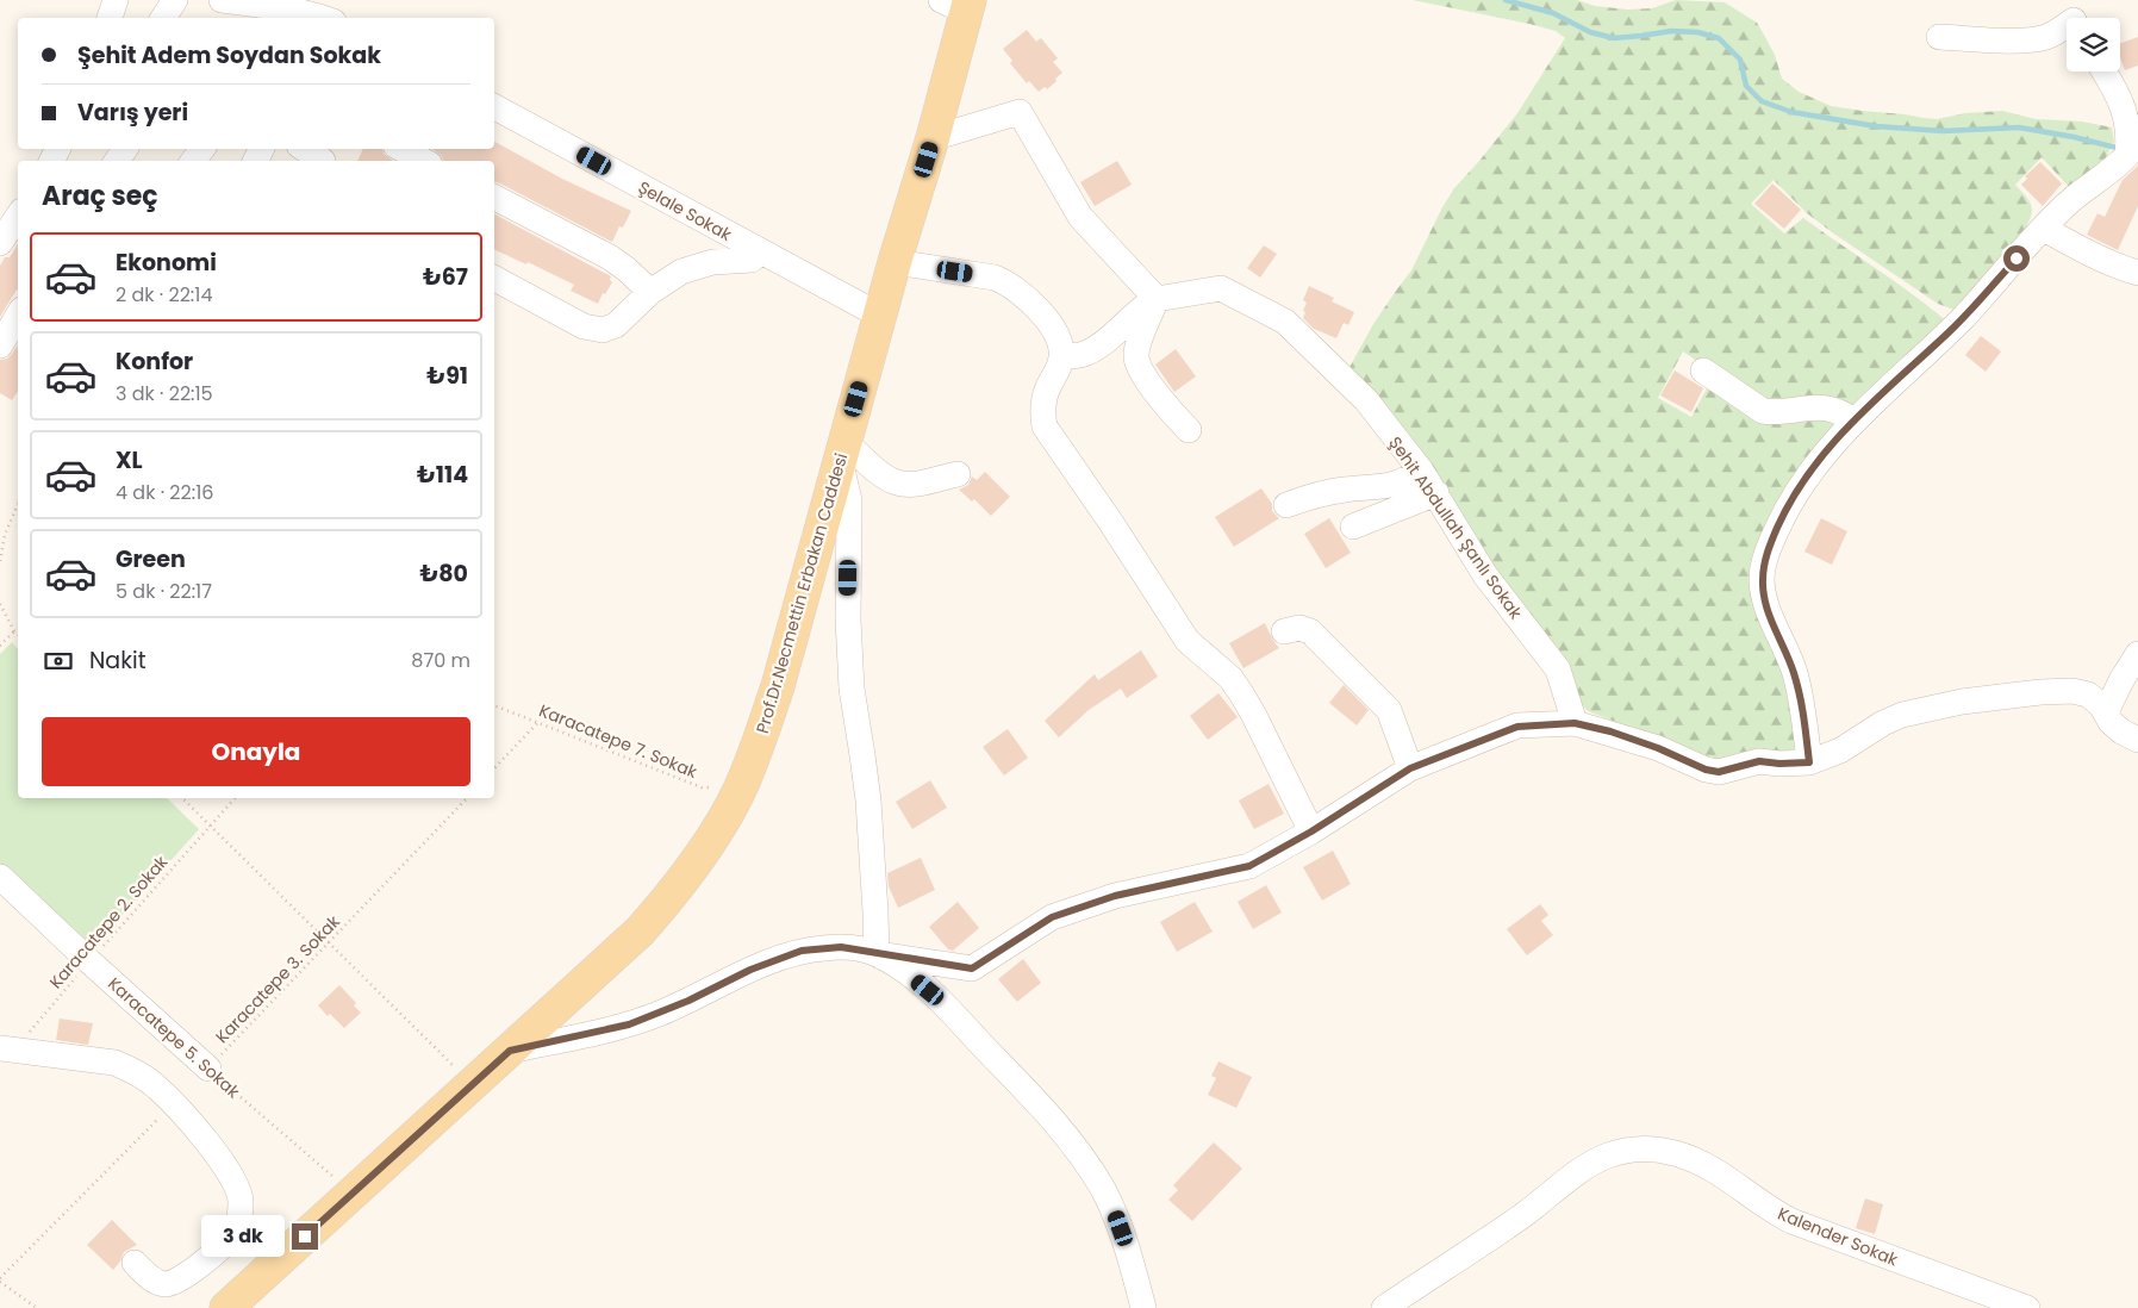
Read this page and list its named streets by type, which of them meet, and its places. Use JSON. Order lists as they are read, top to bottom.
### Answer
{
  "streets": {
    "main road": ["Prof.Dr.Necmettin Erbakan Caddesi"],
    "street": [
      "Şelale Sokak",
      "Şehit Abdullah Şanlı Sokak",
      "Karacatepe 5. Sokak",
      "Kalender Sokak"
    ],
    "path": ["Karacatepe 7. Sokak", "Karacatepe 2. Sokak", "Karacatepe 3. Sokak"]
  },
  "crossings": [
    ["Şelale Sokak", "Prof.Dr.Necmettin Erbakan Caddesi"],
    ["Prof.Dr.Necmettin Erbakan Caddesi", "Karacatepe 7. Sokak"],
    ["Prof.Dr.Necmettin Erbakan Caddesi", "Karacatepe 5. Sokak"],
    ["Karacatepe 2. Sokak", "Karacatepe 5. Sokak"],
    ["Karacatepe 3. Sokak", "Karacatepe 5. Sokak"]
  ],
  "page": {
    "banner": ["Şehit Adem Soydan Sokak", "Varış yeri"],
    "heading": "Araç seç",
    "list": [
      {
        "name": "Ekonomi",
        "note": "2 dk · 22:14",
        "value": "₺67"
      },
      {
        "name": "Konfor",
        "note": "3 dk · 22:15",
        "value": "₺91"
      },
      {
        "name": "XL",
        "note": "4 dk · 22:16",
        "value": "₺114"
      },
      {
        "name": "Green",
        "note": "5 dk · 22:17",
        "value": "₺80"
      }
    ],
    "pay": ["Nakit", "870 m"],
    "buttons": "Onayla",
    "bubble": "3 dk"
  }
}
